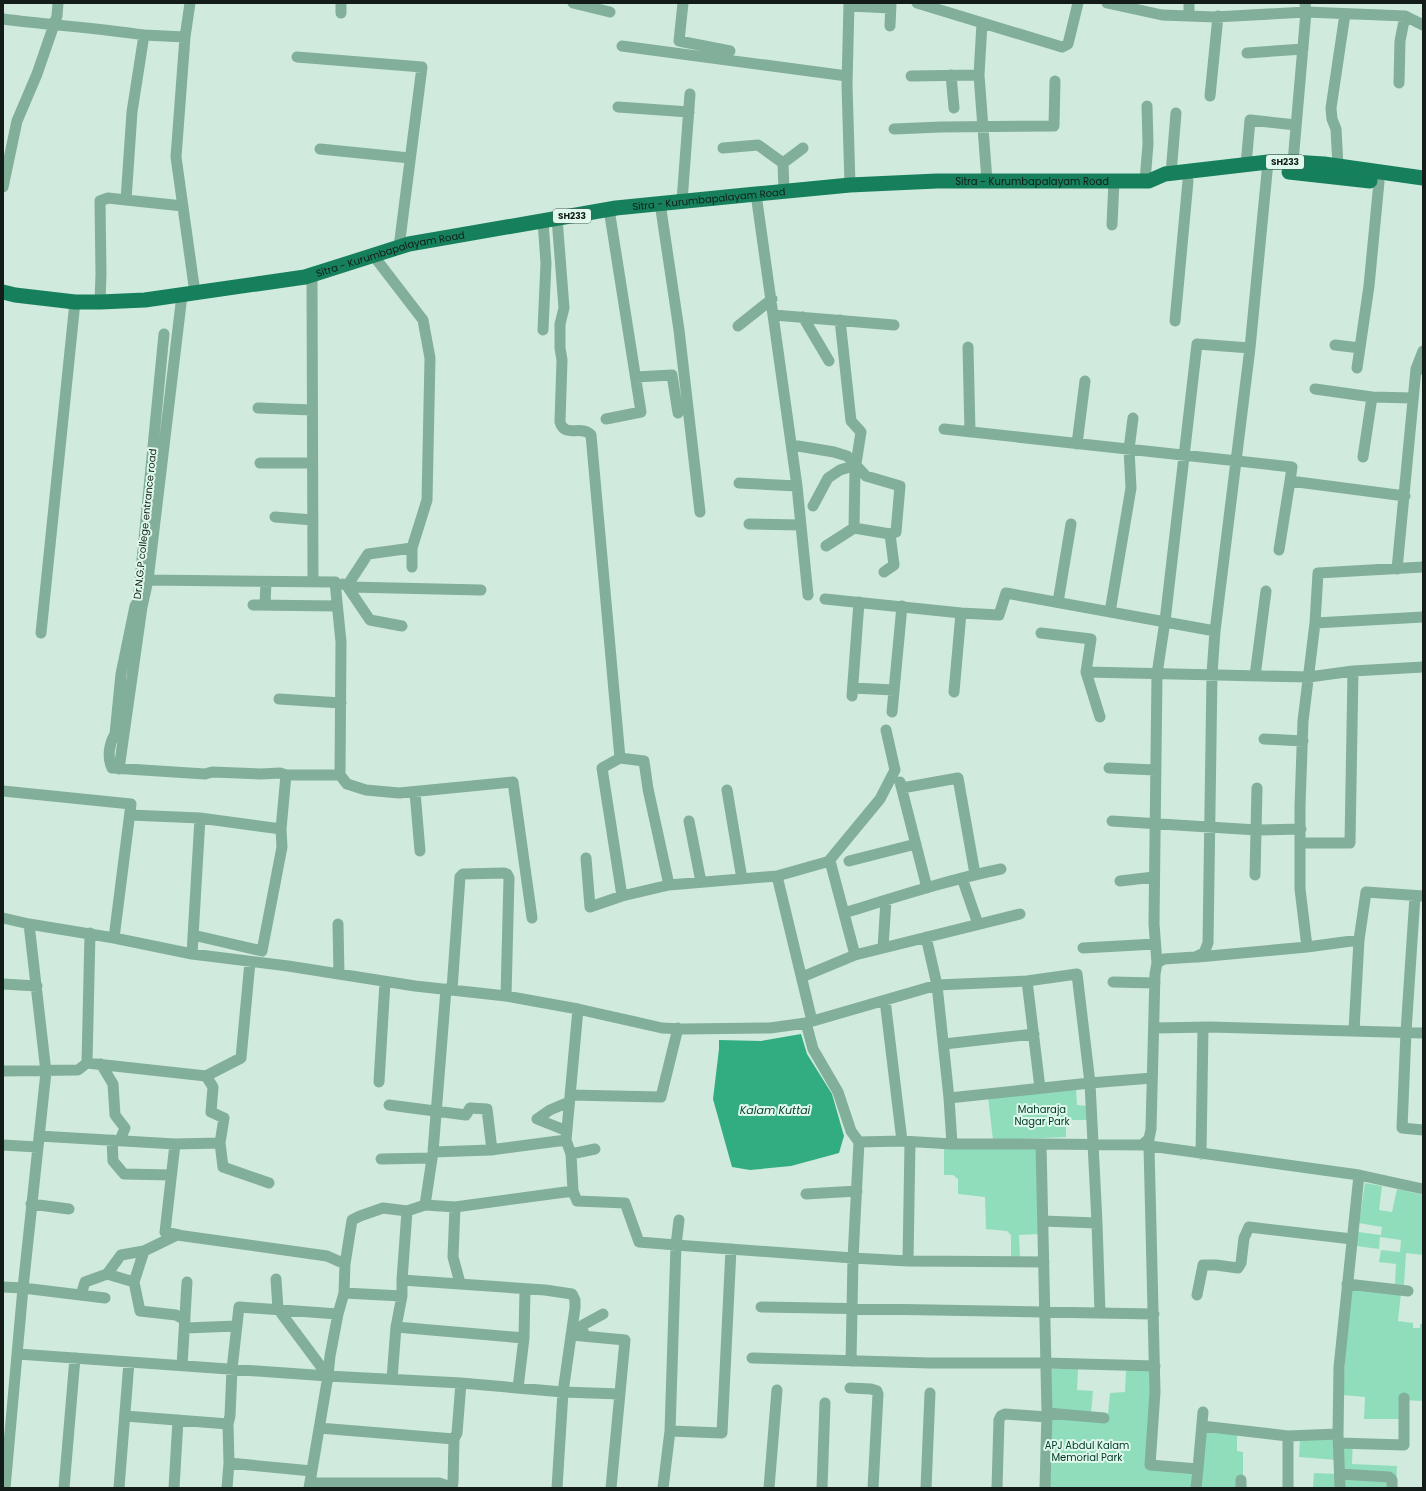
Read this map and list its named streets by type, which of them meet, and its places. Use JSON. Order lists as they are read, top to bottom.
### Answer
{
  "streets": {
    "main road": ["SH233", "Sitra - Kurumbapalayam Road"],
    "street": ["Dr.N.G.P college entrance road"]
  },
  "water": ["Kalam Kuttai"],
  "parks": ["Maharaja Nagar Park", "APJ Abdul Kalam Memorial Park"]
}
